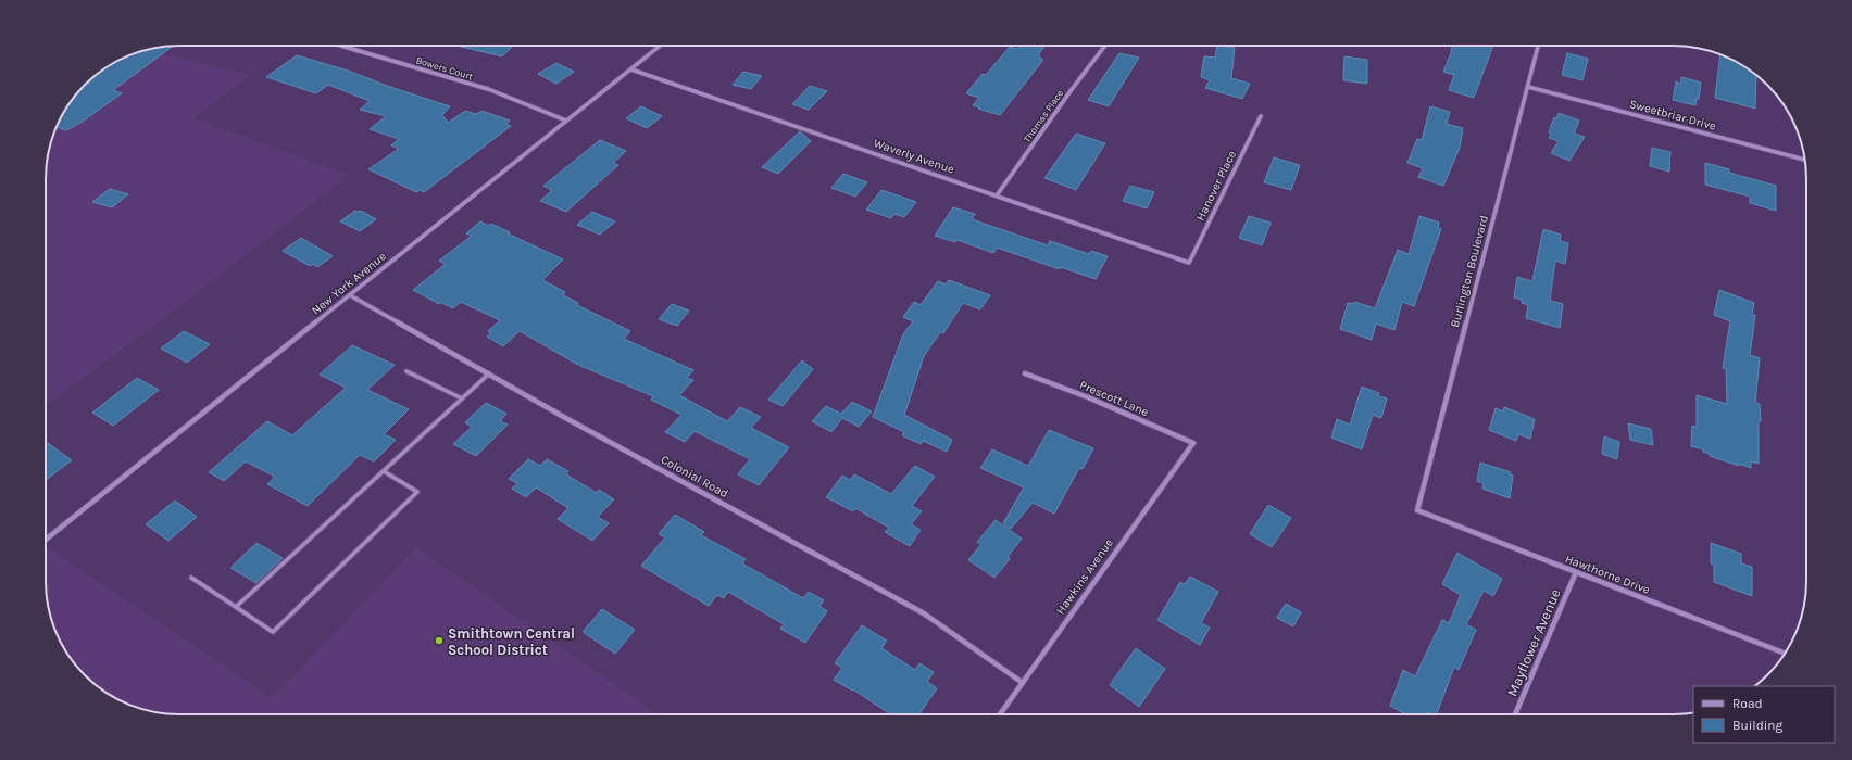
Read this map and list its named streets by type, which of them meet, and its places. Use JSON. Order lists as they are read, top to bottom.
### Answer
{
  "streets": {
    "street": [
      "Bowers Court",
      "Sweetbriar Drive",
      "Thomas Place",
      "Waverly Avenue",
      "Hanover Place",
      "Burlington Boulevard",
      "New York Avenue",
      "Prescott Lane",
      "Colonial Road",
      "Hawthorne Drive",
      "Hawkins Avenue",
      "Mayflower Avenue"
    ]
  },
  "crossings": [
    ["Bowers Court", "New York Avenue"],
    ["Sweetbriar Drive", "Burlington Boulevard"],
    ["Thomas Place", "Waverly Avenue"],
    ["Waverly Avenue", "Hanover Place"],
    ["Waverly Avenue", "New York Avenue"],
    ["Burlington Boulevard", "Hawthorne Drive"],
    ["New York Avenue", "Colonial Road"],
    ["Prescott Lane", "Hawkins Avenue"],
    ["Colonial Road", "Hawkins Avenue"],
    ["Hawthorne Drive", "Mayflower Avenue"]
  ],
  "places": ["Smithtown Central School District"],
  "legend": ["Road", "Building"]
}
